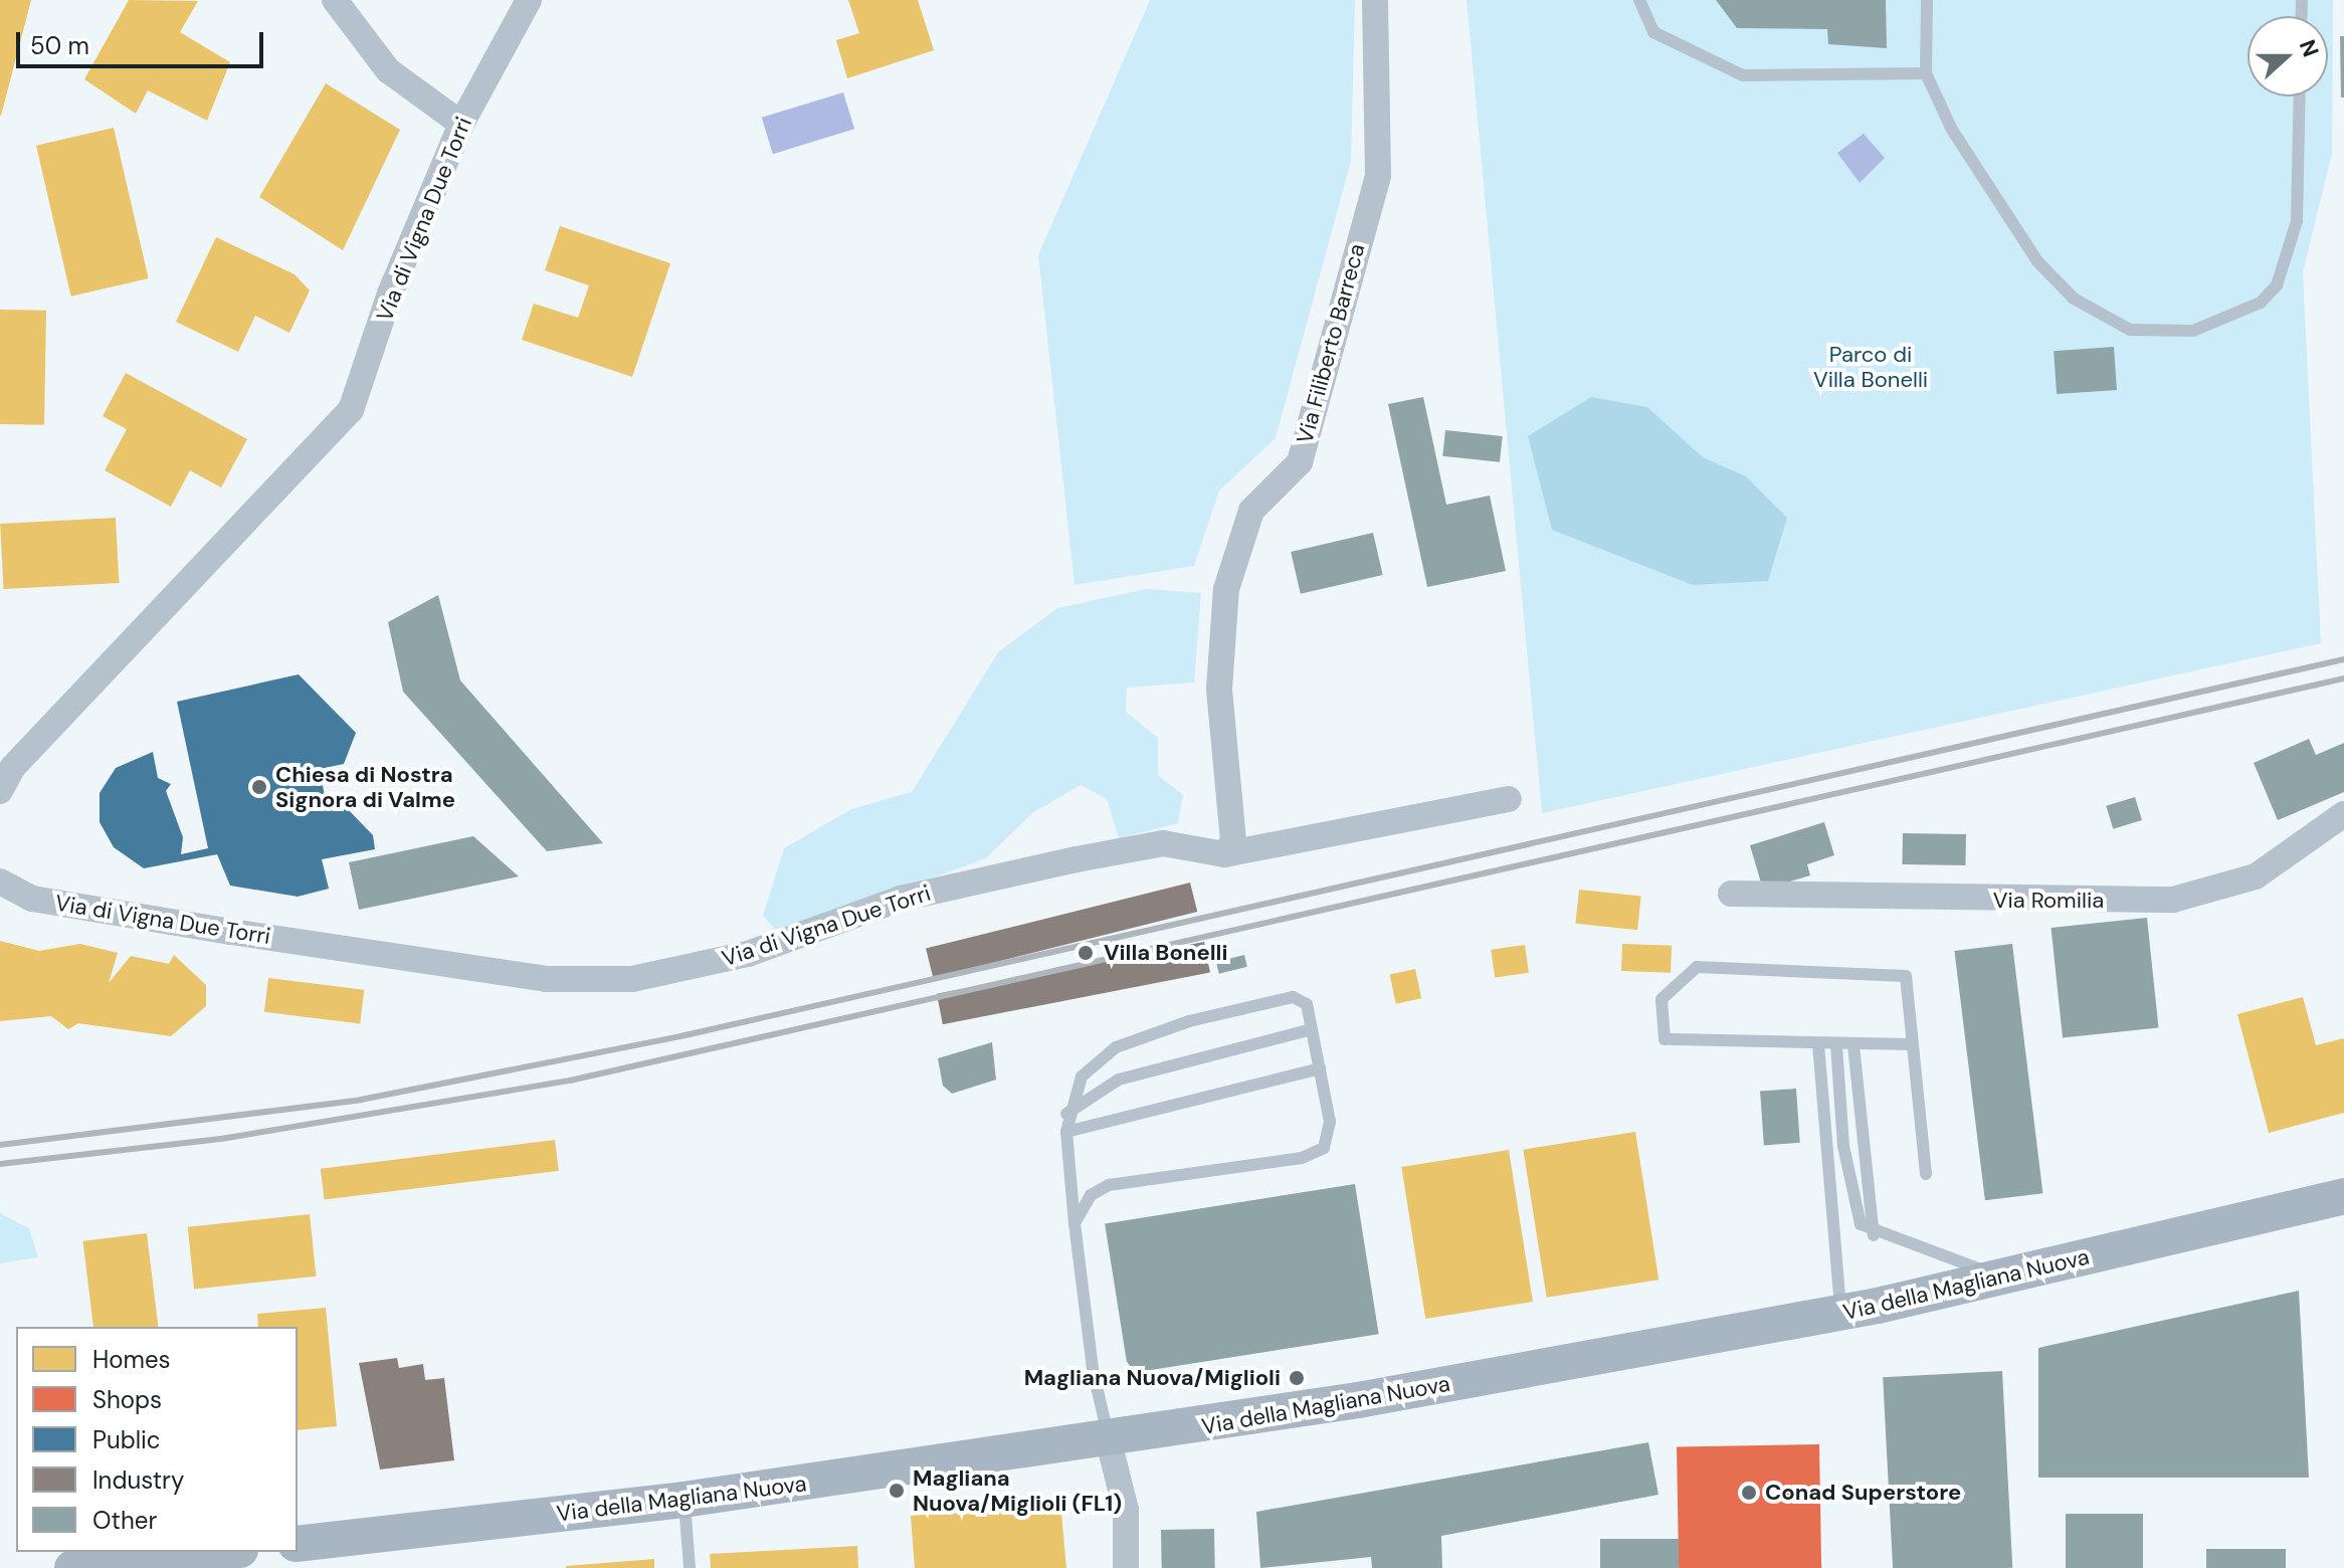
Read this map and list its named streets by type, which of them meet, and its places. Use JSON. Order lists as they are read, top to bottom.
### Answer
{
  "streets": {
    "main road": ["Via della Magliana Nuova"],
    "street": ["Via di Vigna Due Torri", "Via Filiberto Barreca", "Via Romilia"]
  },
  "crossings": [
    ["Via di Vigna Due Torri", "Via Filiberto Barreca"]
  ],
  "parks": ["Parco di Villa Bonelli"],
  "places": [
    "Chiesa di Nostra Signora di Valme",
    "Villa Bonelli",
    "Magliana Nuova/Miglioli",
    "Magliana Nuova/Miglioli (FL1)",
    "Conad Superstore"
  ],
  "legend": [
    "Homes",
    "Shops",
    "Public",
    "Industry",
    "Other"
  ],
  "scale_bar": "50 m",
  "north": "right"
}
